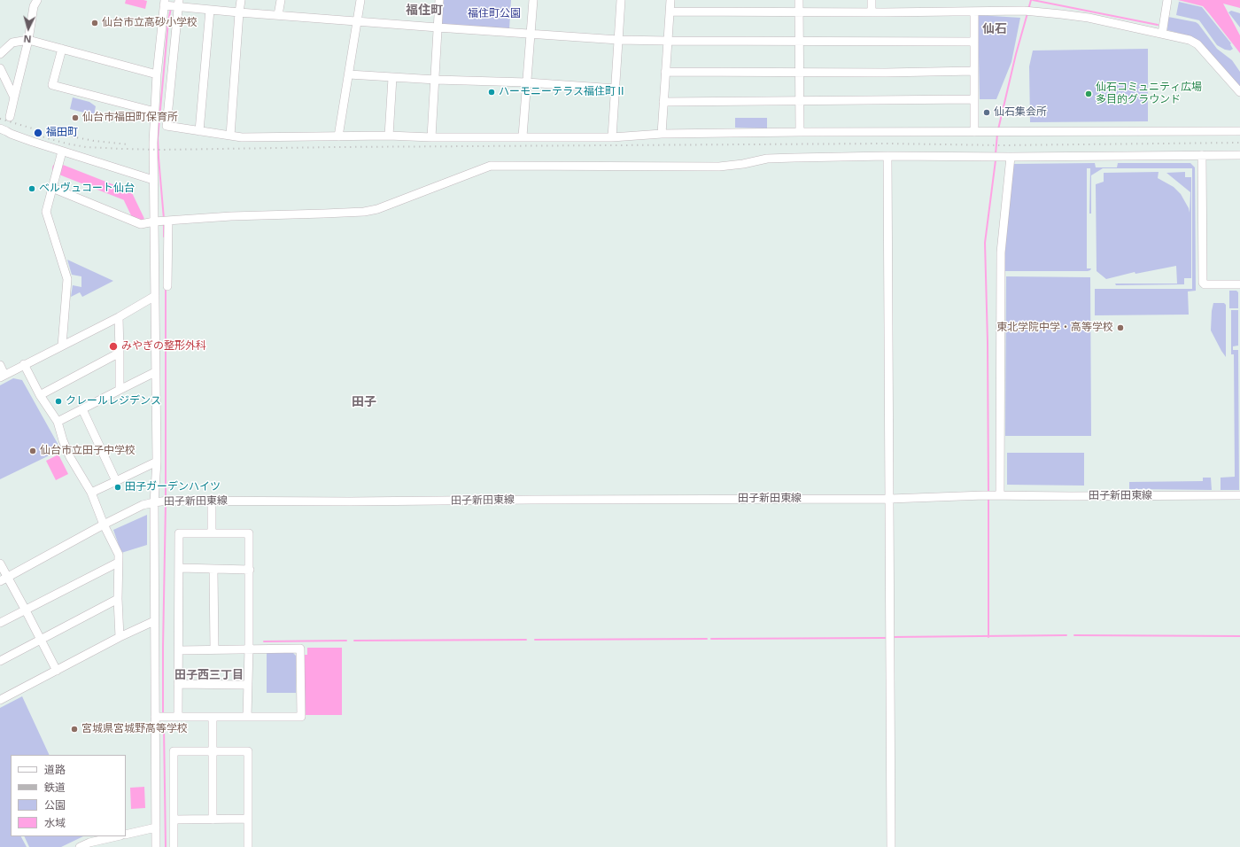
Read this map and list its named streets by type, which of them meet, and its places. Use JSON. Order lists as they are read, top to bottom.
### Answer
{
  "streets": {
    "street": ["田子新田東線"]
  },
  "districts": [
    "福住町",
    "仙石",
    "田子",
    "田子西三丁目"
  ],
  "parks": ["福住町公園"],
  "places": [
    "仙台市立高砂小学校",
    "ハーモニーテラス福住町Ⅱ",
    "仙石コミュニティ広場 多目的グラウンド",
    "仙石集会所",
    "仙台市福田町保育所",
    "福田町",
    "ベルヴュコート仙台",
    "東北学院中学・高等学校",
    "みやぎの整形外科",
    "クレールレジデンス",
    "仙台市立田子中学校",
    "田子ガーデンハイツ",
    "宮城県宮城野高等学校"
  ],
  "legend": [
    "道路",
    "鉄道",
    "公園",
    "水域"
  ],
  "north": "bottom"
}
